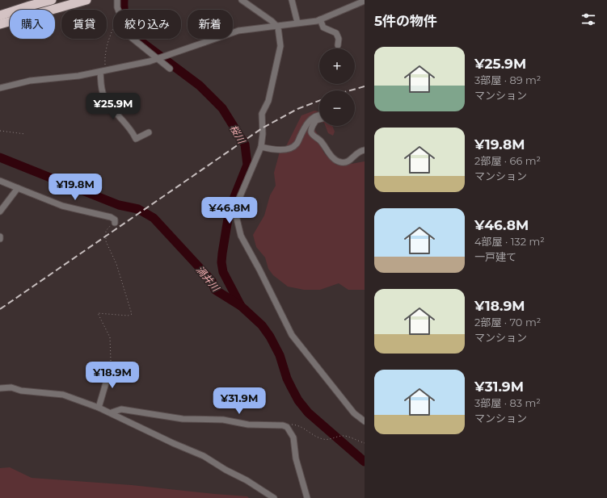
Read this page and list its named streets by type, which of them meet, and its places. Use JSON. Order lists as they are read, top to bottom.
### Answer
{
  "water": ["桜川", "渦井川"],
  "page": {
    "heading": "5件の物件",
    "chip": [
      "購入",
      "賃貸",
      "絞り込み",
      "新着"
    ],
    "list": [
      {
        "name": "¥25.9M",
        "note": "3部屋 · 89 m² · マンション"
      },
      {
        "name": "¥19.8M",
        "note": "2部屋 · 66 m² · マンション"
      },
      {
        "name": "¥46.8M",
        "note": "4部屋 · 132 m² · 一戸建て"
      },
      {
        "name": "¥18.9M",
        "note": "2部屋 · 70 m² · マンション"
      },
      {
        "name": "¥31.9M",
        "note": "3部屋 · 83 m² · マンション"
      }
    ],
    "map_buttons": ["+", "−"],
    "price": [
      "¥25.9M",
      "¥19.8M",
      "¥46.8M",
      "¥18.9M",
      "¥31.9M"
    ]
  }
}
